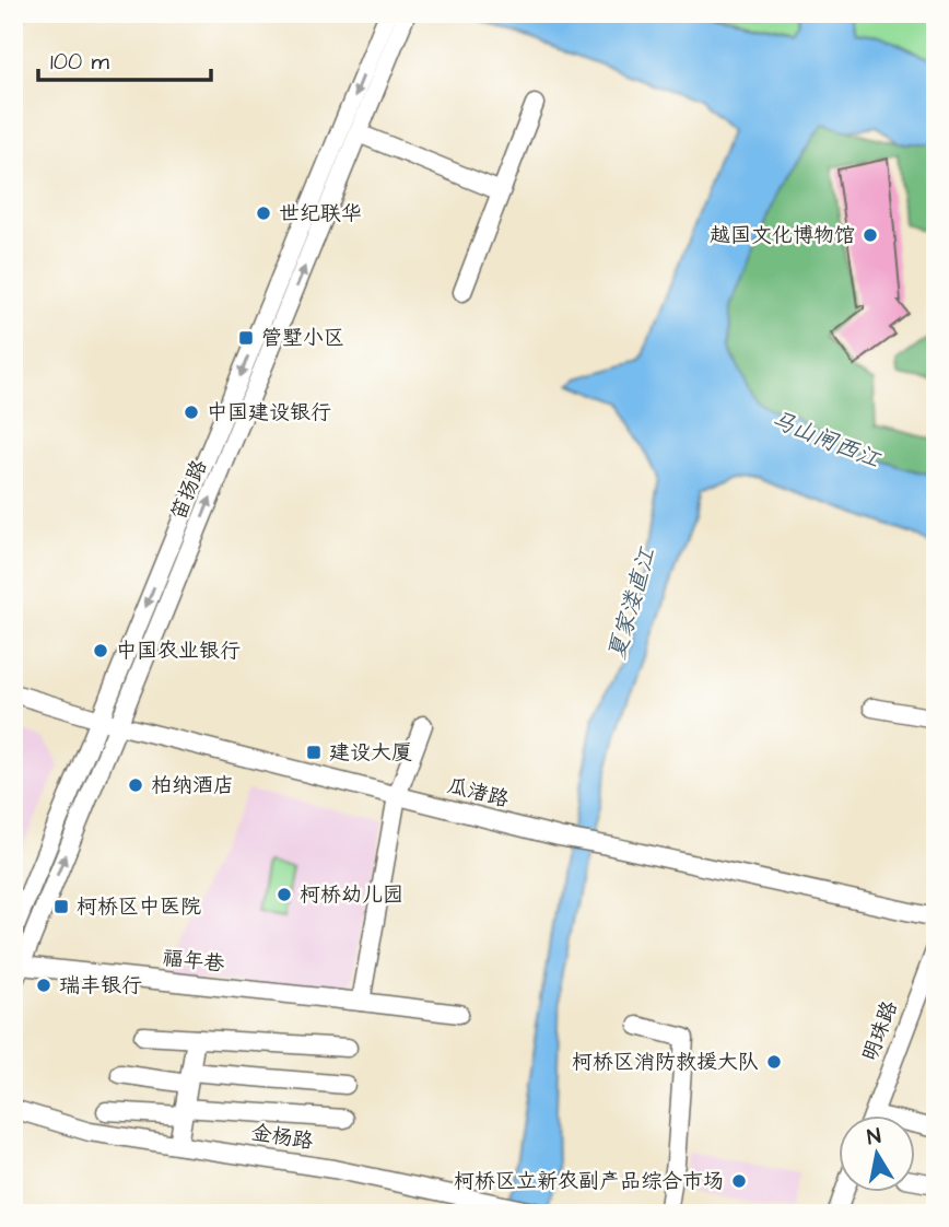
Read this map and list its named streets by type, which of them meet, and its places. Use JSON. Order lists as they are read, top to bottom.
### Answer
{
  "streets": {
    "street": [
      "笛扬路",
      "瓜渚路",
      "福年巷",
      "明珠路",
      "金杨路"
    ]
  },
  "crossings": [
    ["笛扬路", "瓜渚路"],
    ["笛扬路", "福年巷"]
  ],
  "water": ["马山闸西江", "夏家溇直江"],
  "places": {
    "other": [
      "世纪联华",
      "越国文化博物馆",
      "中国建设银行",
      "中国农业银行",
      "柏纳酒店",
      "柯桥幼儿园",
      "瑞丰银行",
      "柯桥区消防救援大队",
      "柯桥区立新农副产品综合市场"
    ],
    "transit": ["管墅小区", "建设大厦", "柯桥区中医院"]
  },
  "scale_bar": "100 m",
  "north": "top"
}
